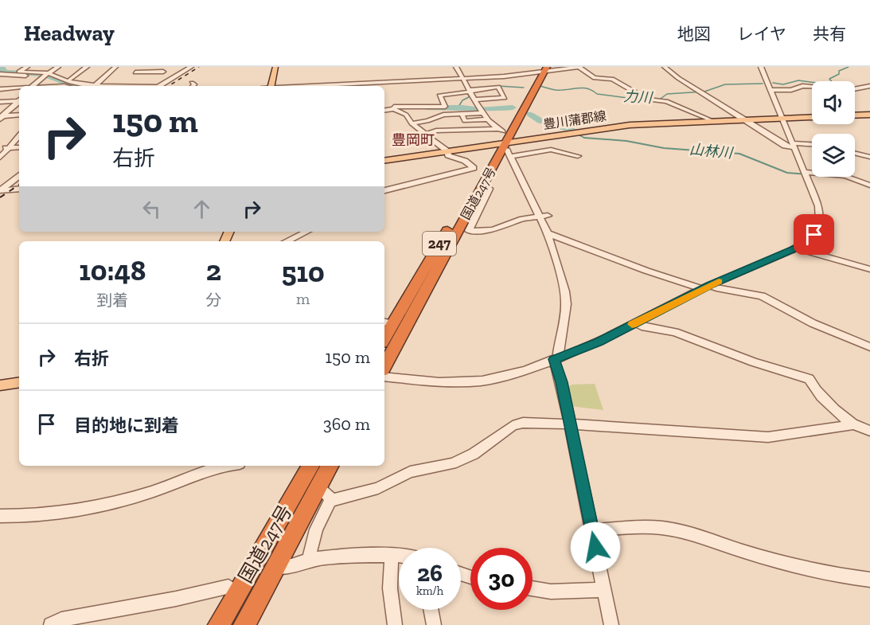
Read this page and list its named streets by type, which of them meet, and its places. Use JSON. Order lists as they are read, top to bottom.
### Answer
{
  "streets": {
    "highway": ["国道247号", "247"],
    "main road": ["豊川蒲郡線"]
  },
  "crossings": [
    ["豊川蒲郡線", "国道247号"]
  ],
  "districts": ["豊岡町"],
  "water": ["力川", "山林川"],
  "page": {
    "header": "Headway",
    "nav": ["地図", "レイヤ", "共有"],
    "turn": ["150 m", "右折"],
    "eta": [
      "10:48",
      "到着",
      "2",
      "分",
      "510",
      "m"
    ],
    "list": [
      {
        "name": "右折",
        "value": "150 m"
      },
      {
        "name": "目的地に到着",
        "value": "360 m"
      }
    ],
    "speed": "26 km/h",
    "limit": "30"
  }
}
